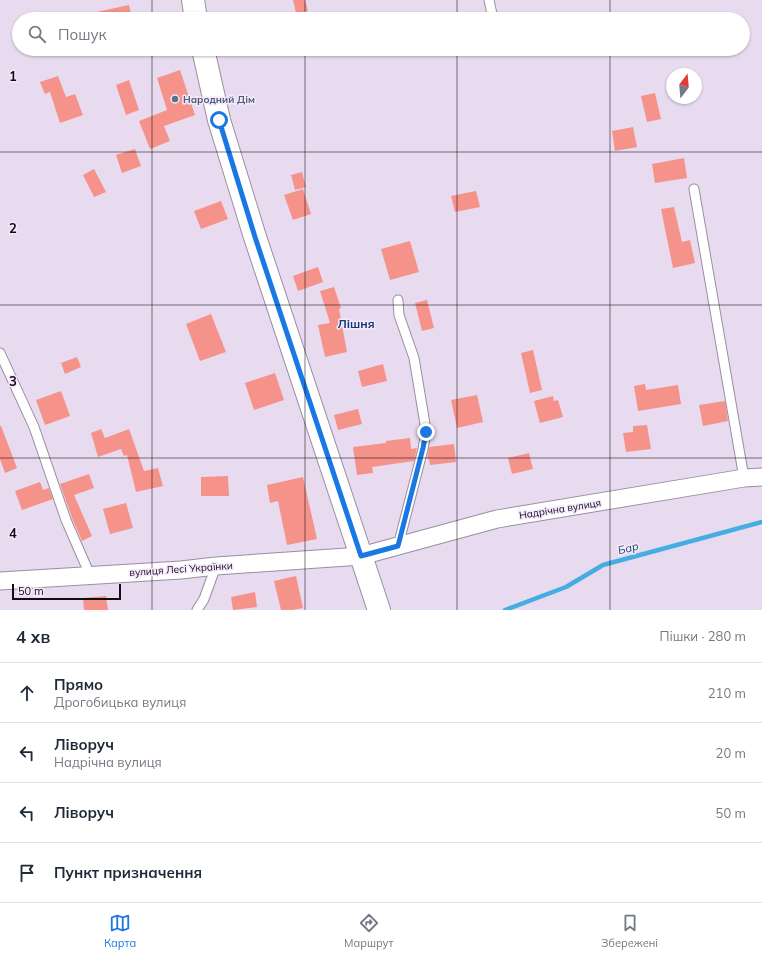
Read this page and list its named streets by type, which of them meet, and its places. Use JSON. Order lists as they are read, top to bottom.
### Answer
{
  "streets": {
    "street": ["Надрічна вулиця", "вулиця Лесі Українки"]
  },
  "crossings": [
    ["Надрічна вулиця", "вулиця Лесі Українки"]
  ],
  "districts": ["Лішня"],
  "water": ["Бар"],
  "places": ["Народний Дім"],
  "scale_bar": "50 m",
  "north": "top",
  "page": {
    "search": "Пошук",
    "scale": "50 m",
    "heading": ["4 хв", "Пішки · 280 m"],
    "list": [
      ["Прямо", "Дрогобицька вулиця", "210 m"],
      ["Ліворуч", "Надрічна вулиця", "20 m"],
      ["Ліворуч", "50 m"],
      "Пункт призначення"
    ],
    "nav": ["Карта", "Маршрут", "Збережені"]
  },
  "grid": {
    "rows": [
      "1",
      "2",
      "3",
      "4"
    ]
  }
}
